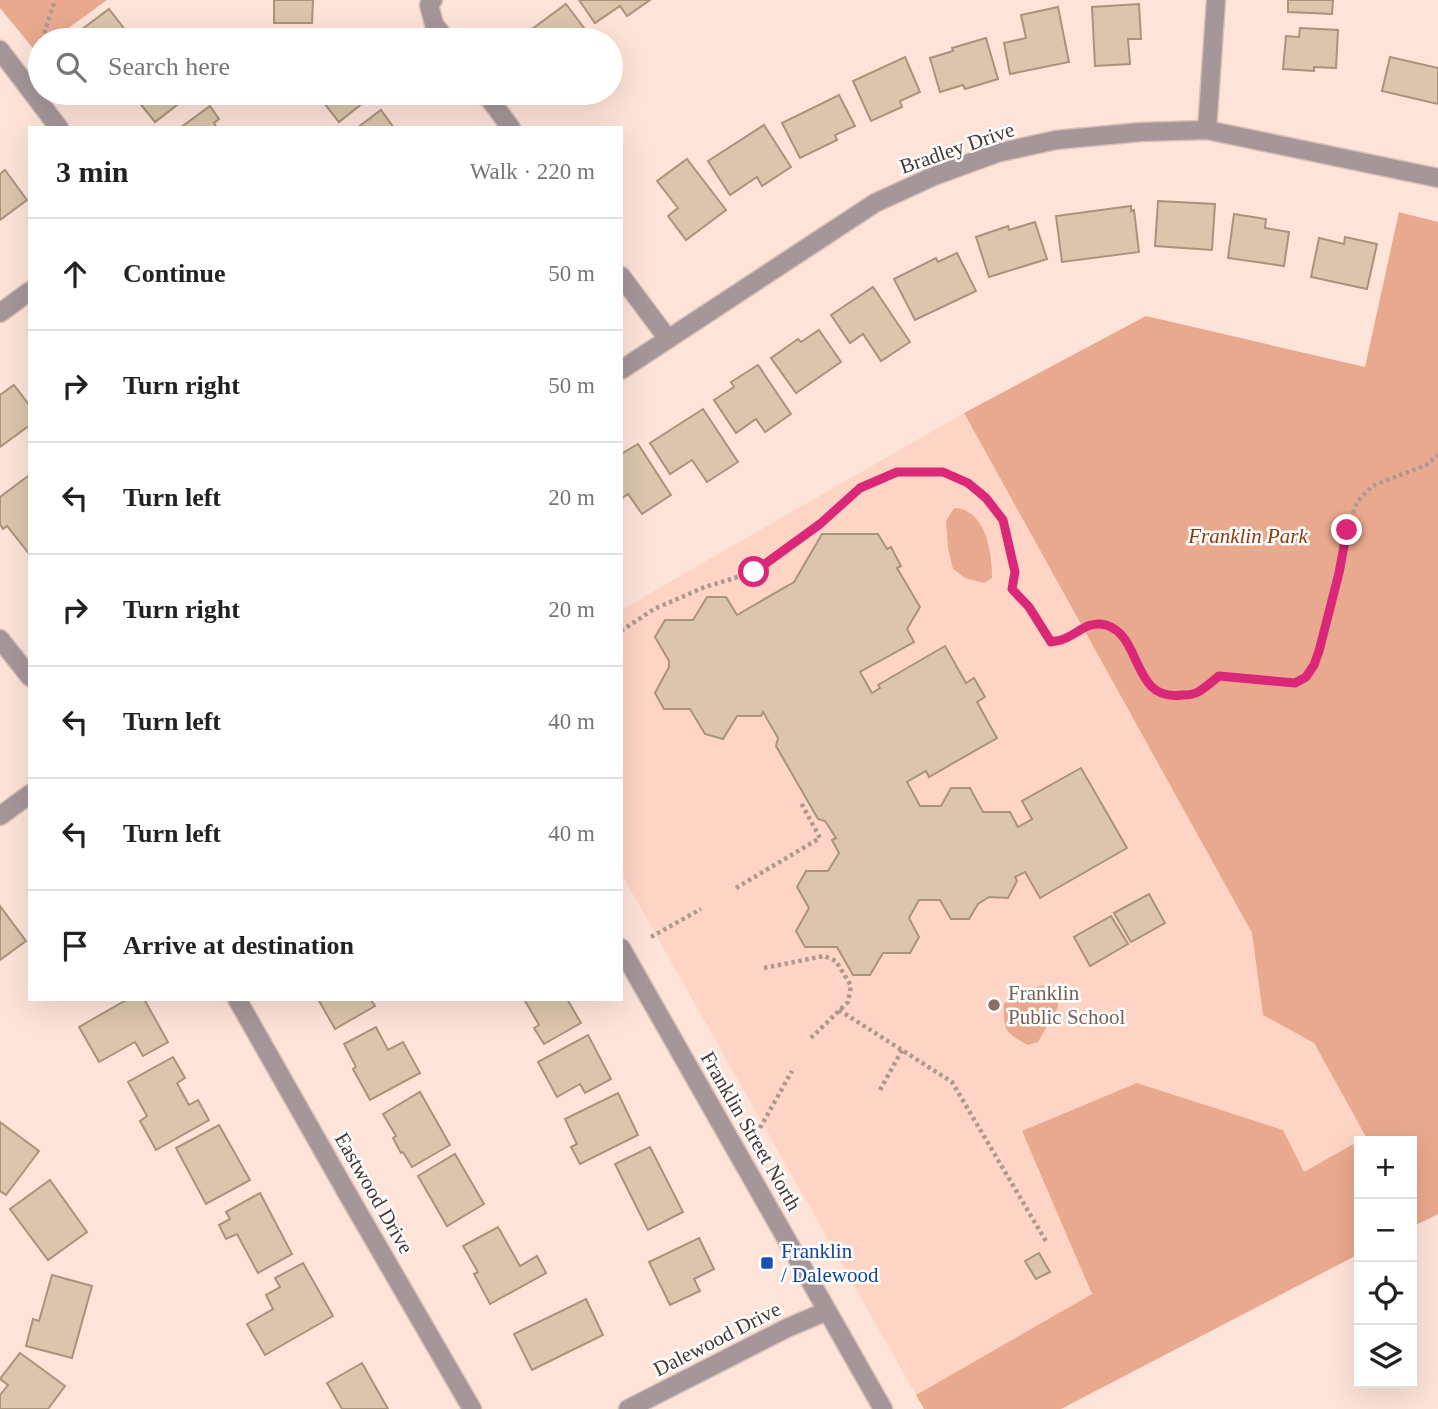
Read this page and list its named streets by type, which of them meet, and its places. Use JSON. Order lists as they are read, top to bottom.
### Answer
{
  "streets": {
    "street": [
      "Bradley Drive",
      "Franklin Street North",
      "Eastwood Drive",
      "Dalewood Drive"
    ]
  },
  "crossings": [
    ["Franklin Street North", "Dalewood Drive"]
  ],
  "parks": ["Franklin Park"],
  "places": {
    "other": ["Franklin Public School"],
    "transit": ["Franklin / Dalewood"]
  },
  "page": {
    "search": "Search here",
    "heading": ["3 min", "Walk · 220 m"],
    "list": [
      ["Continue", "50 m"],
      ["Turn right", "50 m"],
      ["Turn left", "20 m"],
      ["Turn right", "20 m"],
      ["Turn left", "40 m"],
      ["Turn left", "40 m"],
      "Arrive at destination"
    ],
    "map_buttons": ["+", "−"]
  }
}
